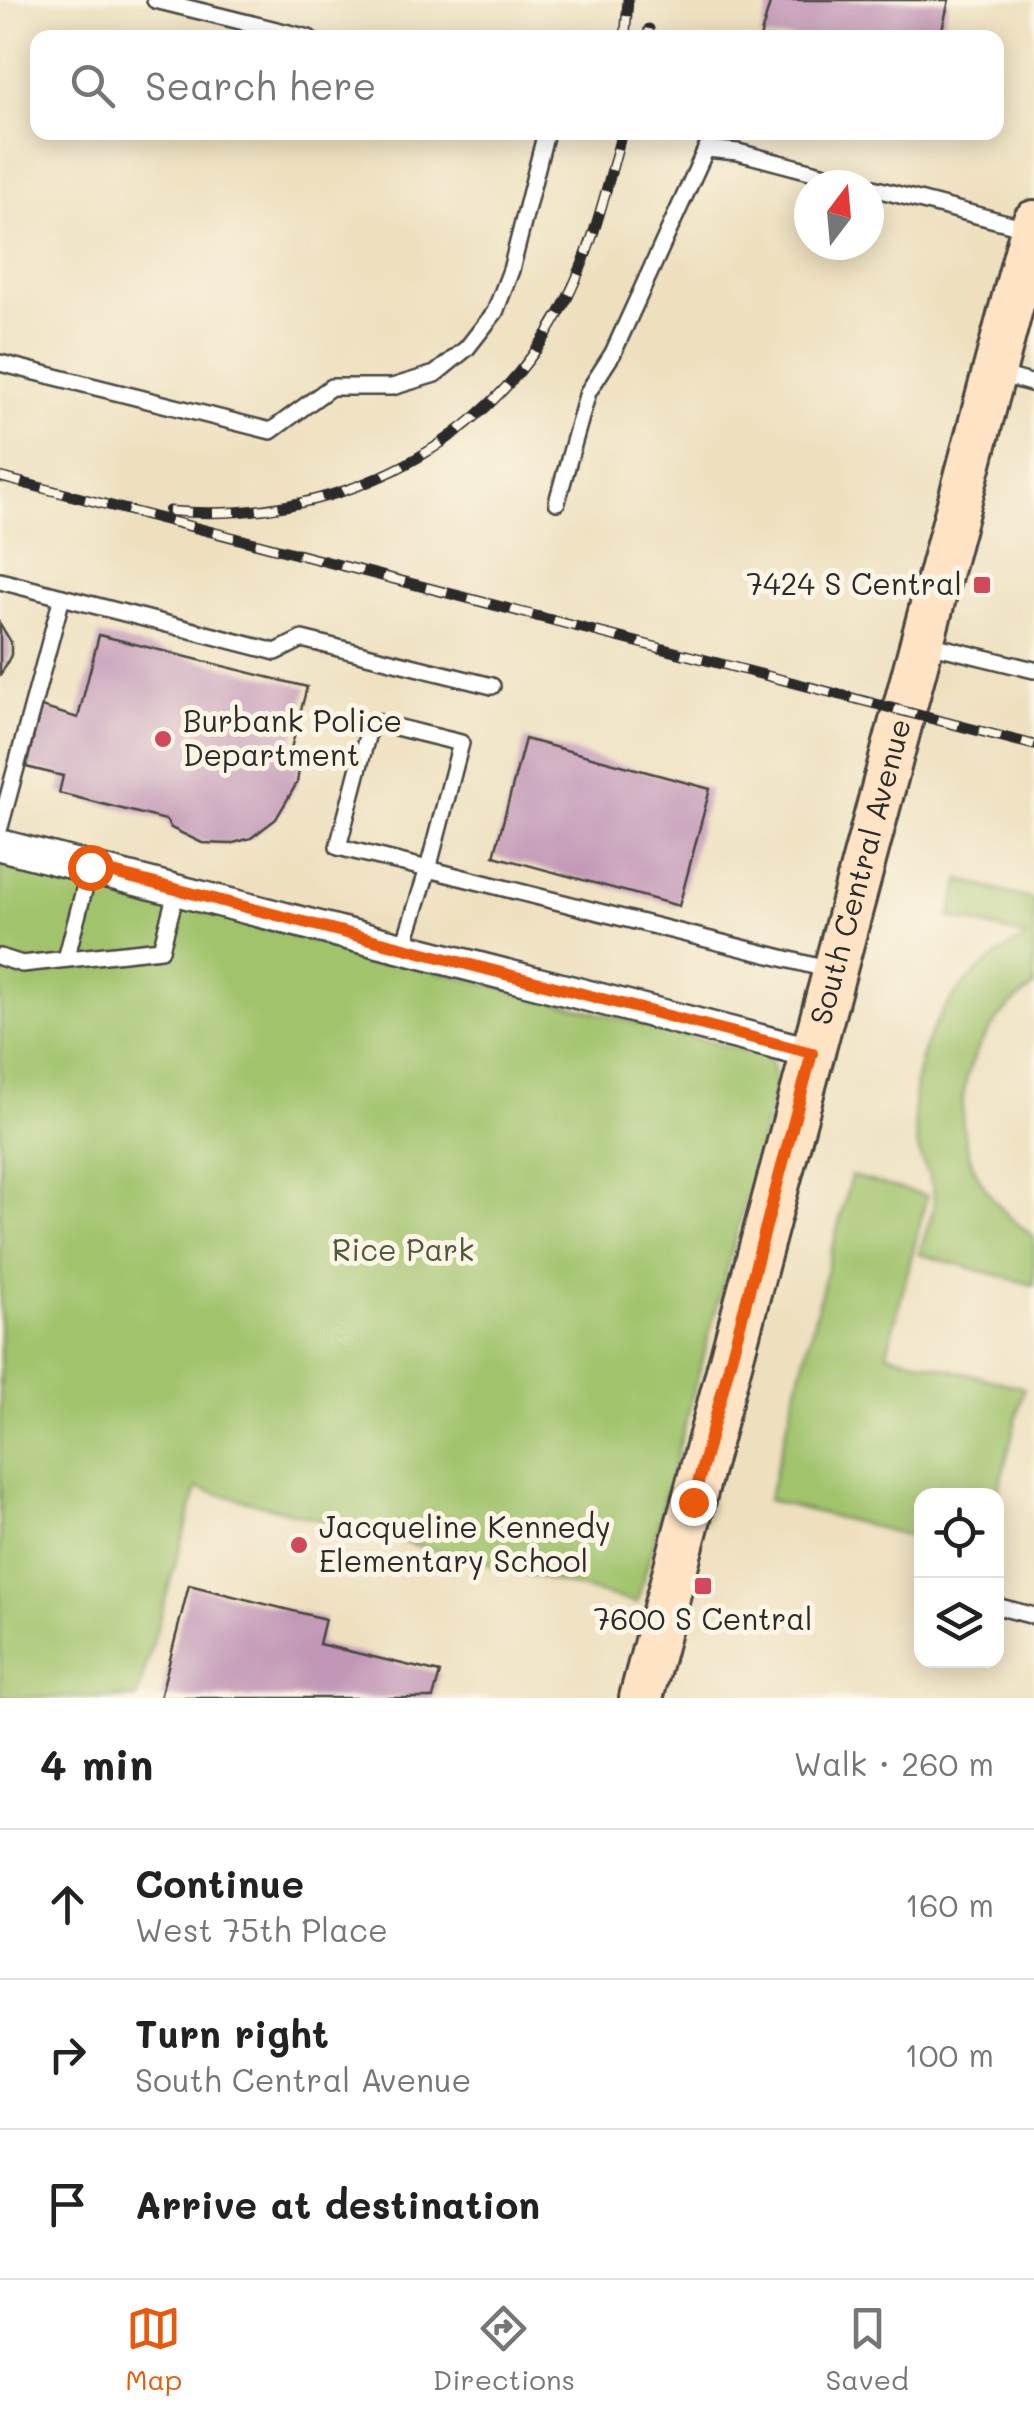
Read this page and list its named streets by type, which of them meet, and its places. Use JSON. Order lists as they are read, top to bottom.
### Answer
{
  "streets": {
    "street": ["South Central Avenue"]
  },
  "parks": ["Rice Park"],
  "places": {
    "transit": ["7424 S Central", "7600 S Central"],
    "other": ["Burbank Police Department", "Jacqueline Kennedy Elementary School"]
  },
  "north": "top",
  "page": {
    "search": "Search here",
    "heading": ["4 min", "Walk · 260 m"],
    "list": [
      ["Continue", "West 75th Place", "160 m"],
      ["Turn right", "South Central Avenue", "100 m"],
      "Arrive at destination"
    ],
    "nav": ["Map", "Directions", "Saved"]
  }
}
